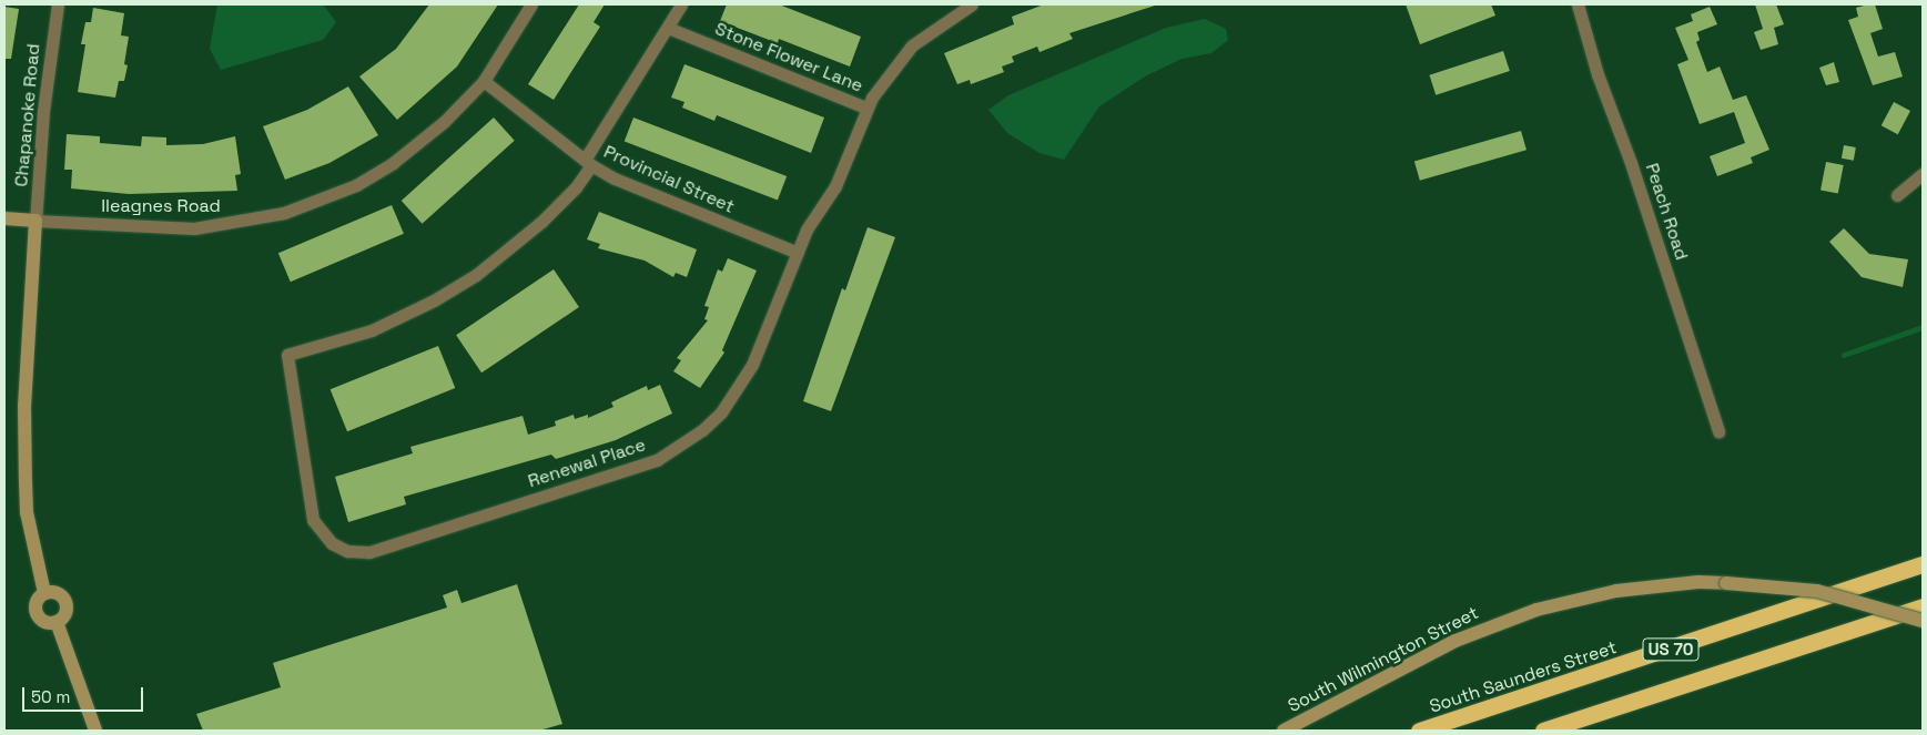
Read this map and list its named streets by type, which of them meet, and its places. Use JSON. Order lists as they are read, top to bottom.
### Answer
{
  "streets": {
    "highway": ["US 70", "South Saunders Street"],
    "main road": ["Chapanoke Road", "Ileagnes Road", "South Wilmington Street"],
    "street": [
      "Stone Flower Lane",
      "Provincial Street",
      "Peach Road",
      "Renewal Place"
    ]
  },
  "crossings": [
    ["Stone Flower Lane", "Renewal Place"],
    ["Chapanoke Road", "Ileagnes Road"],
    ["Provincial Street", "Ileagnes Road"],
    ["Provincial Street", "Renewal Place"]
  ],
  "scale_bar": "50 m"
}
